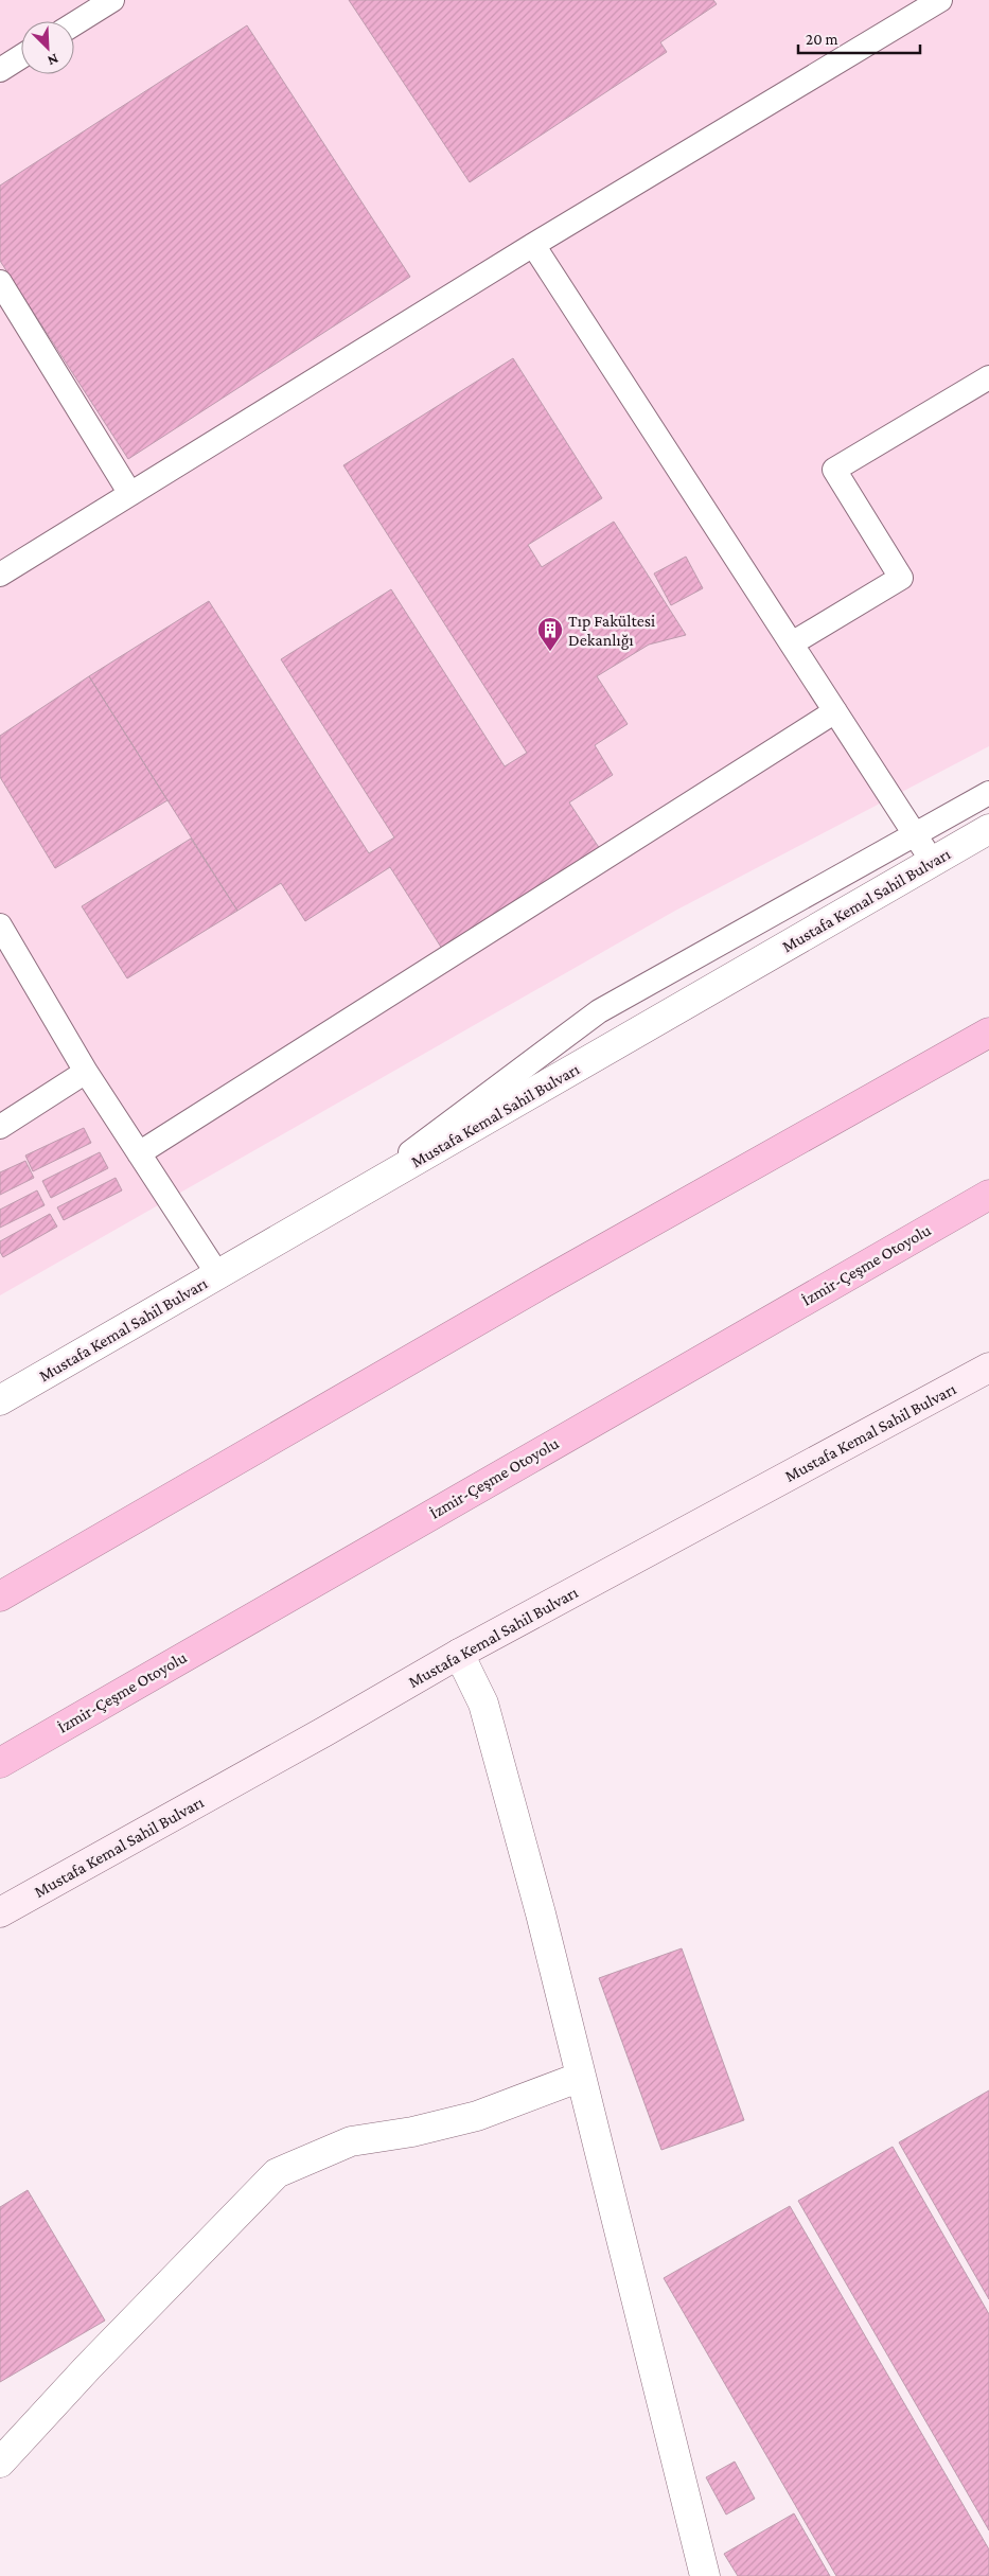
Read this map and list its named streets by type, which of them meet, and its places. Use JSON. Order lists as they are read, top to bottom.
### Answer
{
  "streets": {
    "highway": ["İzmir-Çeşme Otoyolu"],
    "main road": ["Mustafa Kemal Sahil Bulvarı"]
  },
  "places": {
    "building": ["Tıp Fakültesi Dekanlığı"]
  },
  "scale_bar": "20 m",
  "north": "bottom right"
}
